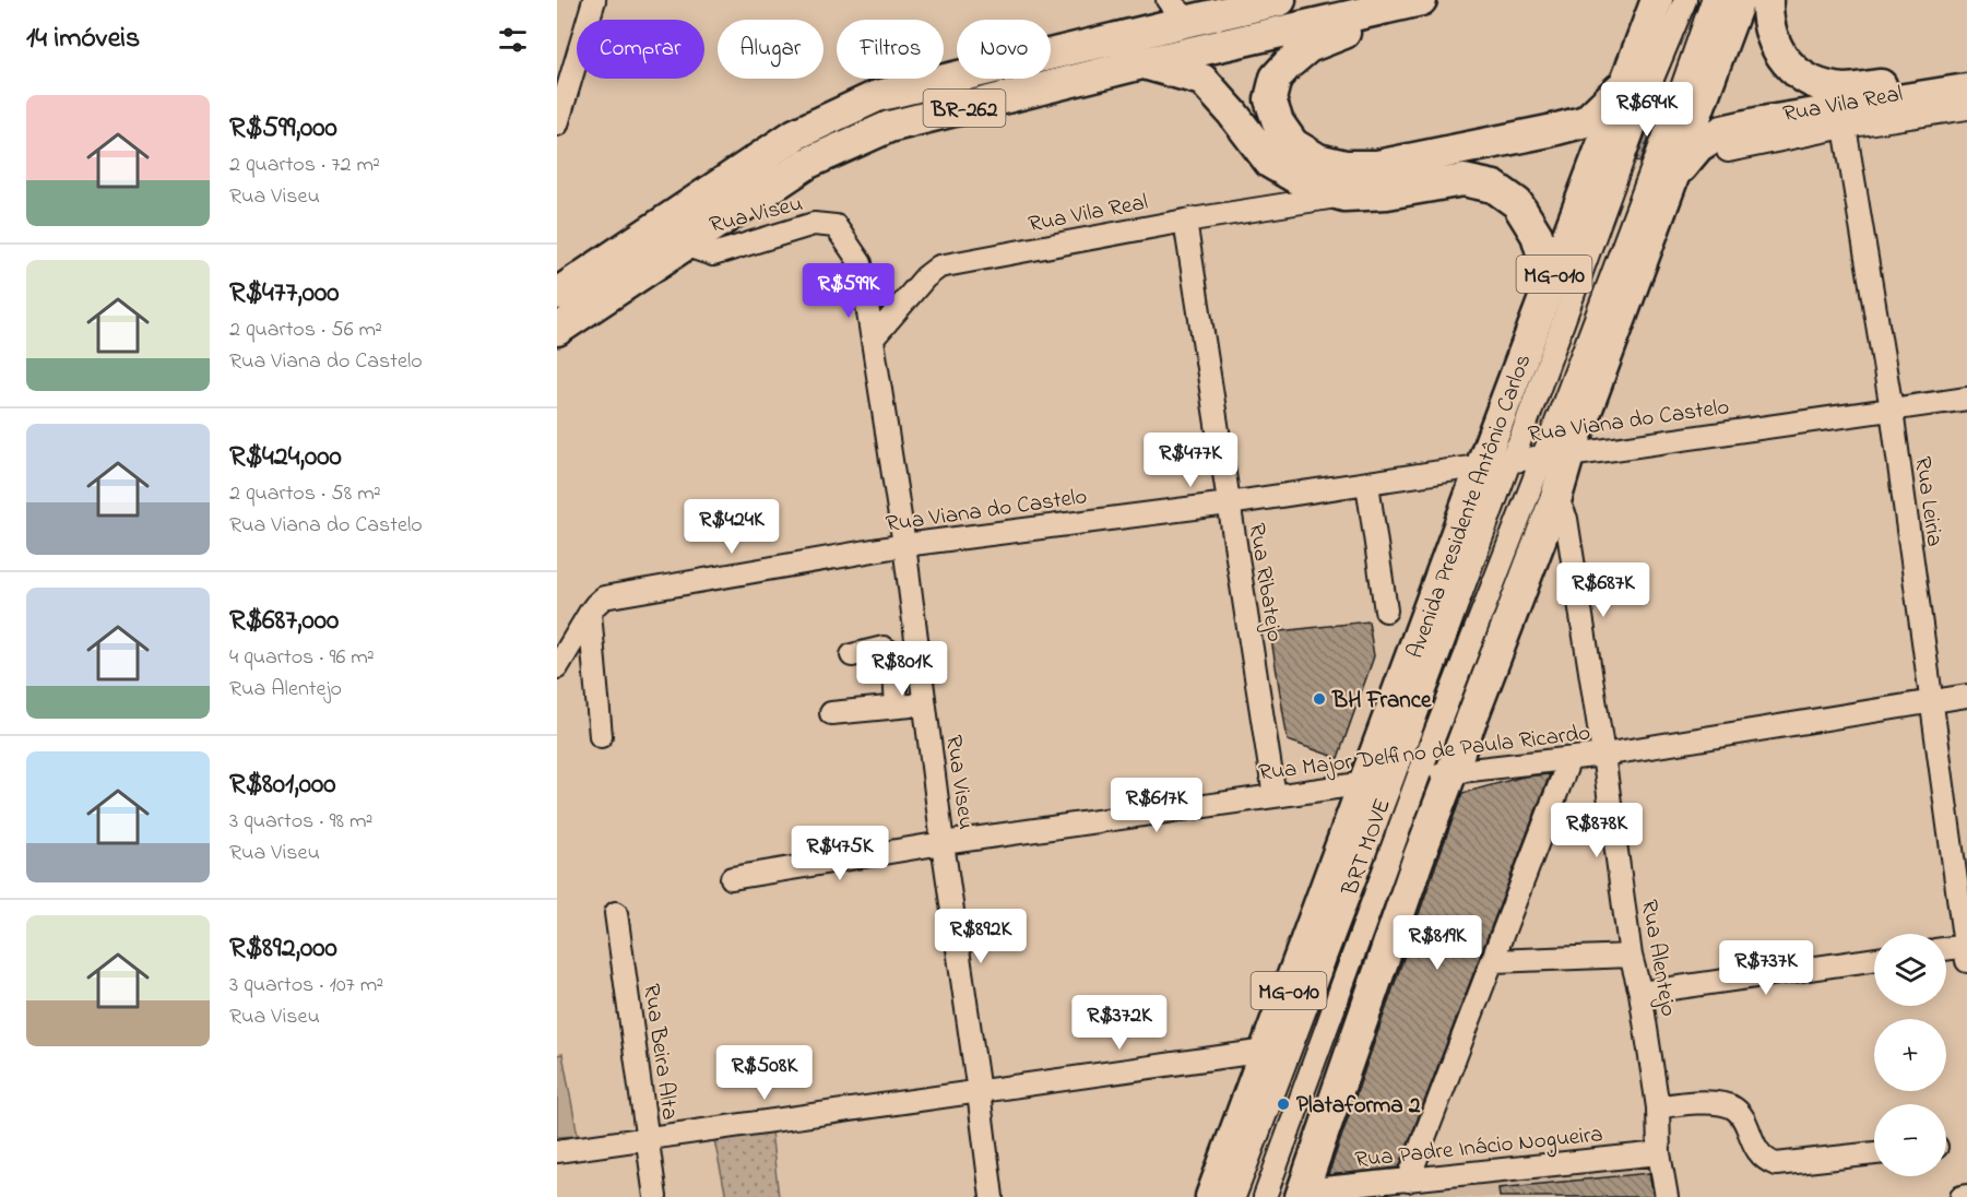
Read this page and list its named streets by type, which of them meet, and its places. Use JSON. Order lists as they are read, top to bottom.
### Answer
{
  "streets": {
    "highway": ["BR-262", "MG-010", "Avenida Presidente Antônio Carlos"],
    "street": [
      "Rua Vila Real",
      "Rua Viseu",
      "Rua Viana do Castelo",
      "Rua Leiria",
      "Rua Ribatejo",
      "Rua Major Delfino de Paula Ricardo",
      "BRT MOVE",
      "Rua Alentejo",
      "Rua Beira Alta",
      "Rua Padre Inácio Nogueira"
    ]
  },
  "crossings": [
    ["Rua Vila Real", "Rua Viseu"],
    ["Rua Vila Real", "Rua Leiria"],
    ["Rua Vila Real", "Rua Ribatejo"],
    ["BR-262", "Rua Viseu"],
    ["Rua Viseu", "Rua Viana do Castelo"],
    ["Rua Viseu", "Rua Major Delfino de Paula Ricardo"],
    ["Rua Viana do Castelo", "Rua Leiria"],
    ["Rua Viana do Castelo", "Avenida Presidente Antônio Carlos"],
    ["Rua Viana do Castelo", "Rua Ribatejo"],
    ["Rua Viana do Castelo", "BRT MOVE"],
    ["Rua Leiria", "Rua Major Delfino de Paula Ricardo"],
    ["Avenida Presidente Antônio Carlos", "Rua Major Delfino de Paula Ricardo"],
    ["Avenida Presidente Antônio Carlos", "BRT MOVE"],
    ["Rua Ribatejo", "Rua Major Delfino de Paula Ricardo"],
    ["Rua Major Delfino de Paula Ricardo", "BRT MOVE"],
    ["Rua Major Delfino de Paula Ricardo", "Rua Alentejo"],
    ["Rua Alentejo", "Rua Padre Inácio Nogueira"]
  ],
  "places": ["BH France", "Plataforma 2"],
  "page": {
    "heading": "14 imóveis",
    "chip": [
      "Comprar",
      "Alugar",
      "Filtros",
      "Novo"
    ],
    "list": [
      {
        "name": "R$599,000",
        "note": "2 quartos · 72 m² · Rua Viseu"
      },
      {
        "name": "R$477,000",
        "note": "2 quartos · 56 m² · Rua Viana do Castelo"
      },
      {
        "name": "R$424,000",
        "note": "2 quartos · 58 m² · Rua Viana do Castelo"
      },
      {
        "name": "R$687,000",
        "note": "4 quartos · 96 m² · Rua Alentejo"
      },
      {
        "name": "R$801,000",
        "note": "3 quartos · 98 m² · Rua Viseu"
      },
      {
        "name": "R$892,000",
        "note": "3 quartos · 107 m² · Rua Viseu"
      }
    ],
    "price": [
      "R$694K",
      "R$599K",
      "R$477K",
      "R$424K",
      "R$687K",
      "R$801K",
      "R$617K",
      "R$878K",
      "R$475K",
      "R$892K",
      "R$819K",
      "R$737K",
      "R$372K",
      "R$508K"
    ],
    "map_buttons": ["+", "−"]
  }
}
